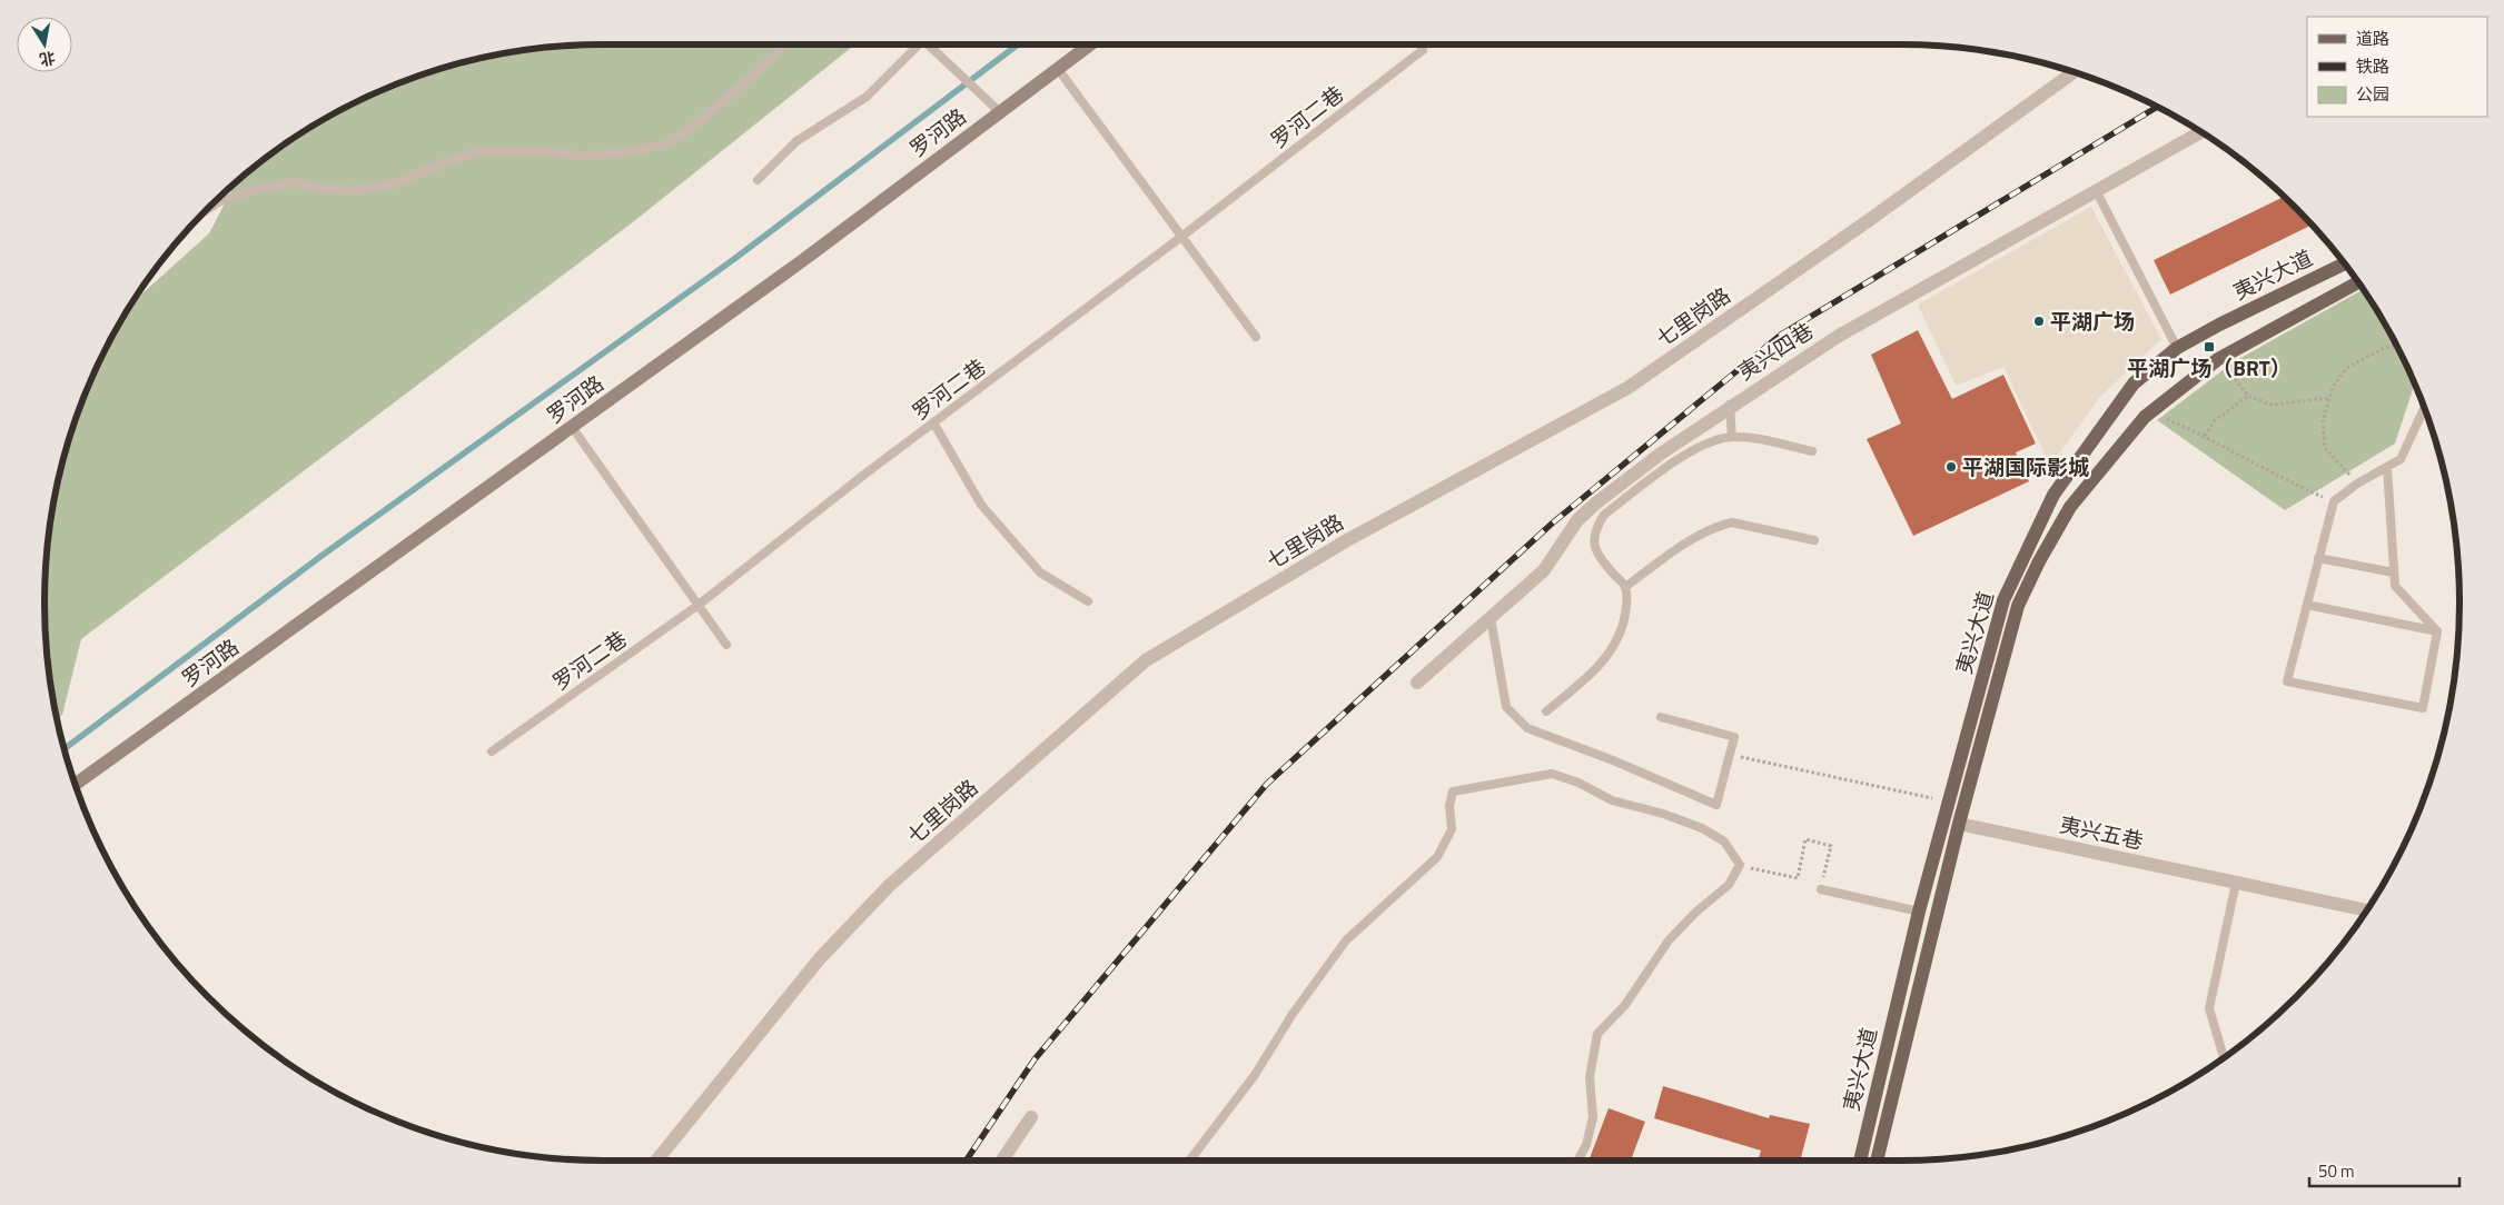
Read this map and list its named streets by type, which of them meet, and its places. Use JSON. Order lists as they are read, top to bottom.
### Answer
{
  "streets": {
    "main road": ["罗河路", "夷兴大道"],
    "street": ["七里岗路", "夷兴四巷", "夷兴五巷"],
    "lane": ["罗河二巷"]
  },
  "crossings": [
    ["夷兴大道", "夷兴五巷"]
  ],
  "places": {
    "other": ["平湖广场", "平湖国际影城"],
    "transit": ["平湖广场（BRT）"]
  },
  "legend": ["道路", "铁路", "公园"],
  "scale_bar": "50 m",
  "north": "bottom"
}
